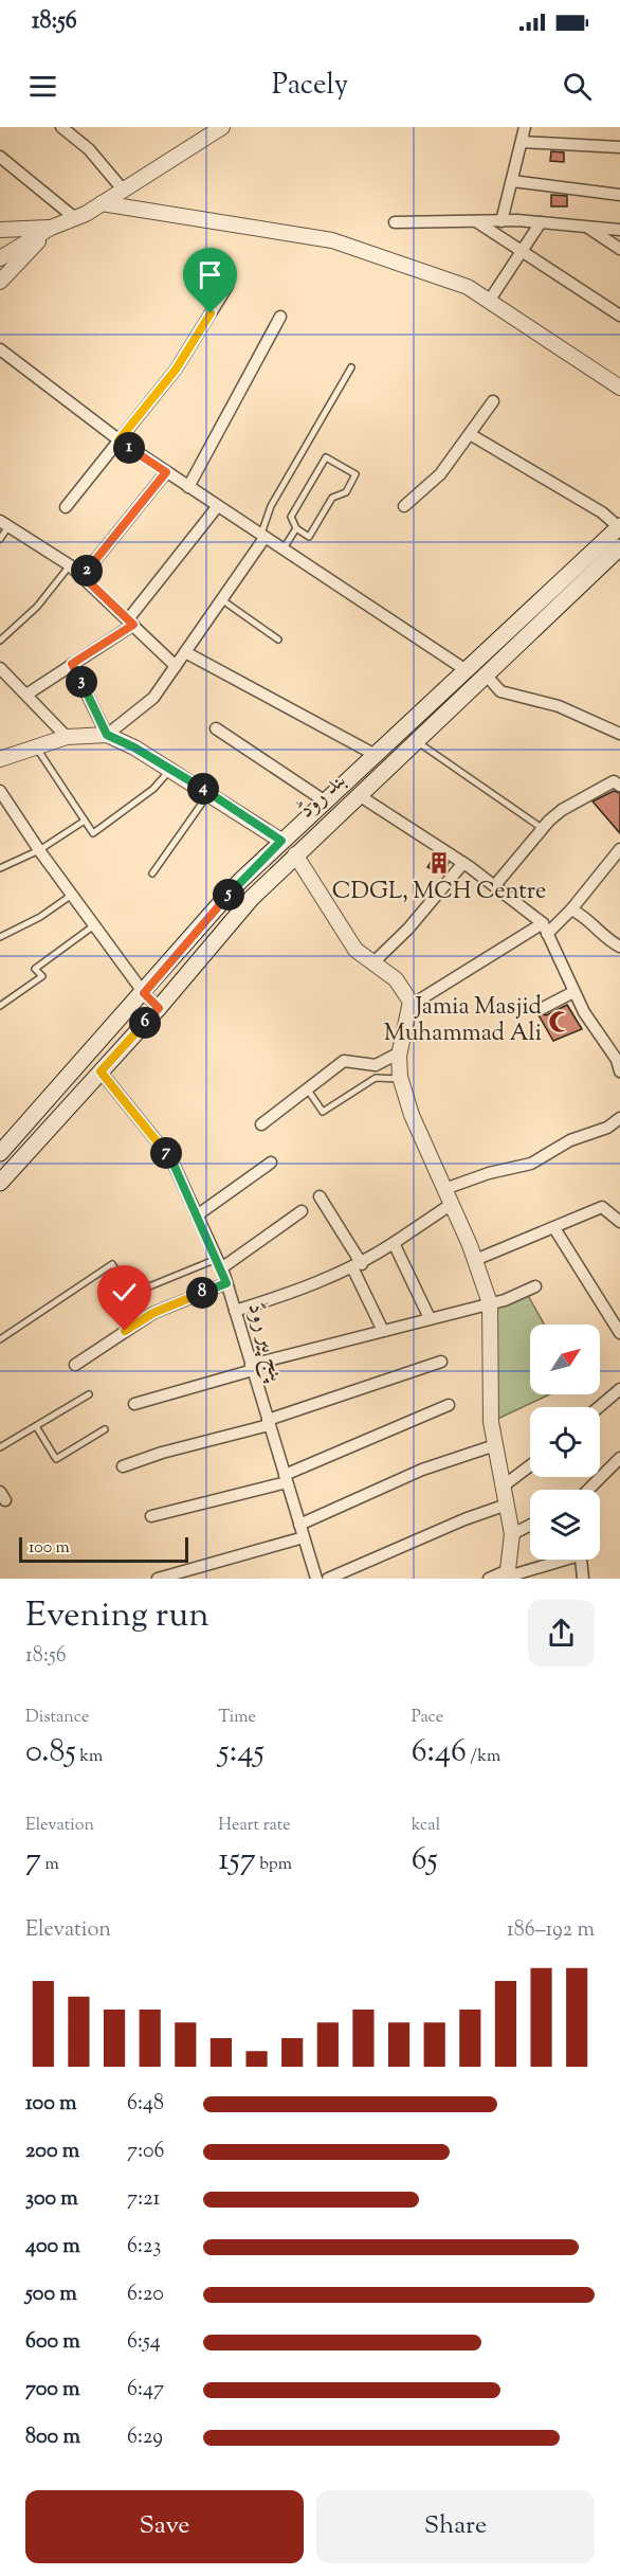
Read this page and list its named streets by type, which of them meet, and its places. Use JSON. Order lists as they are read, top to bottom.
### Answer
{
  "streets": {
    "main road": ["بند روڈ"],
    "street": ["پنج پیر روڈ"]
  },
  "crossings": [
    ["بند روڈ", "پنج پیر روڈ"]
  ],
  "places": {
    "building": ["CDGL, MCH Centre"],
    "mosque": ["Jamia Masjid Muhammad Ali"]
  },
  "scale_bar": "100 m",
  "north": "top right",
  "page": {
    "status": "18:56",
    "header": "Pacely",
    "pins": [
      "1",
      "2",
      "3",
      "4",
      "5",
      "6",
      "7",
      "8"
    ],
    "scale": "100 m",
    "heading": ["Evening run", "18:56"],
    "stats": [
      ["Distance", "0.85 km"],
      ["Time", "5:45"],
      ["Pace", "6:46 /km"],
      ["Elevation", "7 m"],
      ["Heart rate", "157 bpm"],
      ["kcal", "65"]
    ],
    "chart": ["Elevation", "186–192 m"],
    "list": [
      {
        "name": "100 m",
        "note": "6:48"
      },
      {
        "name": "200 m",
        "note": "7:06"
      },
      {
        "name": "300 m",
        "note": "7:21"
      },
      {
        "name": "400 m",
        "note": "6:23"
      },
      {
        "name": "500 m",
        "note": "6:20"
      },
      {
        "name": "600 m",
        "note": "6:54"
      },
      {
        "name": "700 m",
        "note": "6:47"
      },
      {
        "name": "800 m",
        "note": "6:29"
      }
    ],
    "buttons": ["Save", "Share"]
  }
}
